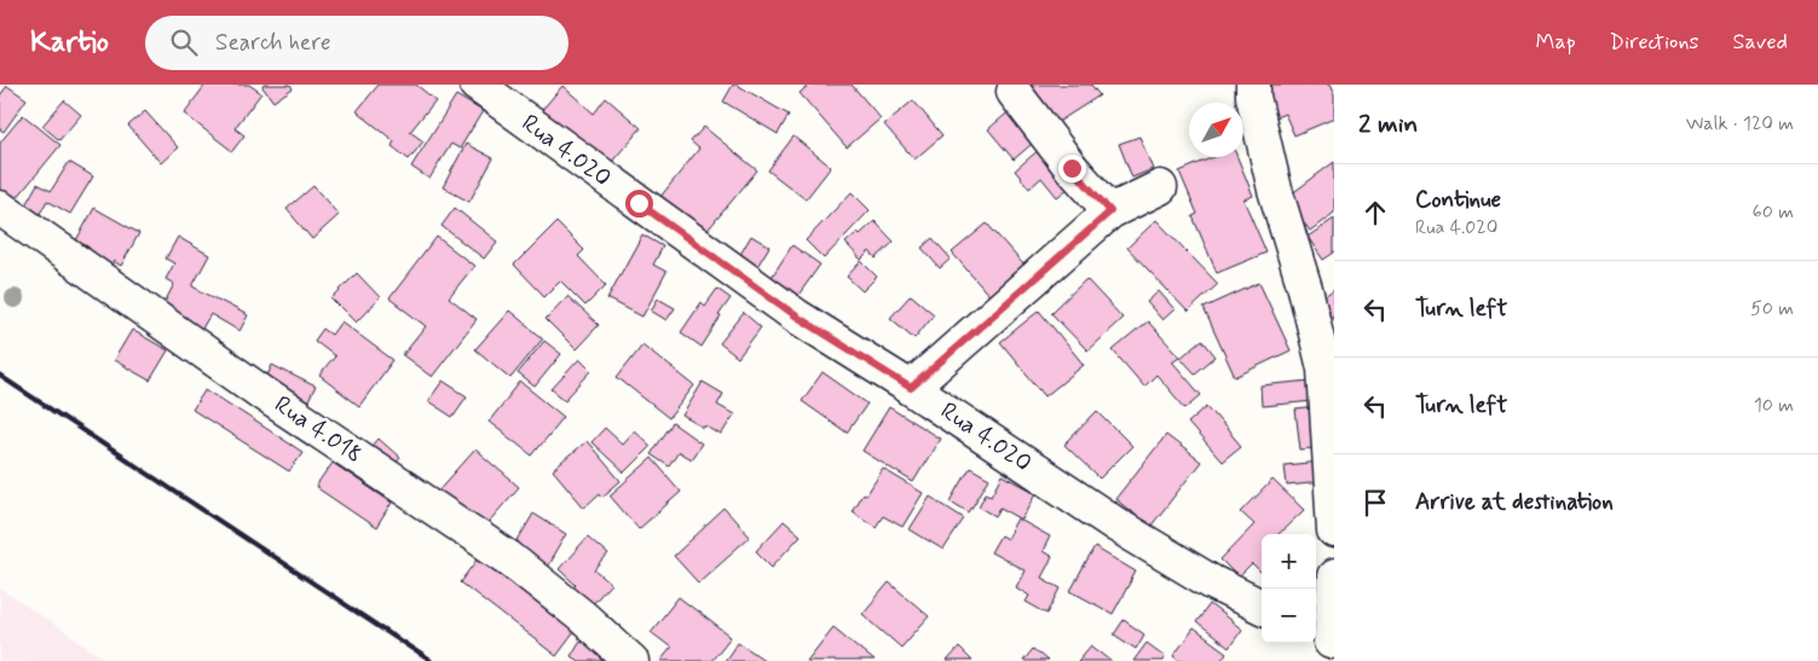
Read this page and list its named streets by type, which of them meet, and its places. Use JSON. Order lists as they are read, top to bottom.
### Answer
{
  "streets": {
    "street": ["Rua 4.020", "Rua 4.018"]
  },
  "north": "top right",
  "page": {
    "header": "Kartio",
    "search": "Search here",
    "nav": ["Map", "Directions", "Saved"],
    "heading": ["2 min", "Walk · 120 m"],
    "list": [
      ["Continue", "Rua 4.020", "60 m"],
      ["Turn left", "50 m"],
      ["Turn left", "10 m"],
      "Arrive at destination"
    ],
    "map_buttons": ["+", "−"]
  }
}
